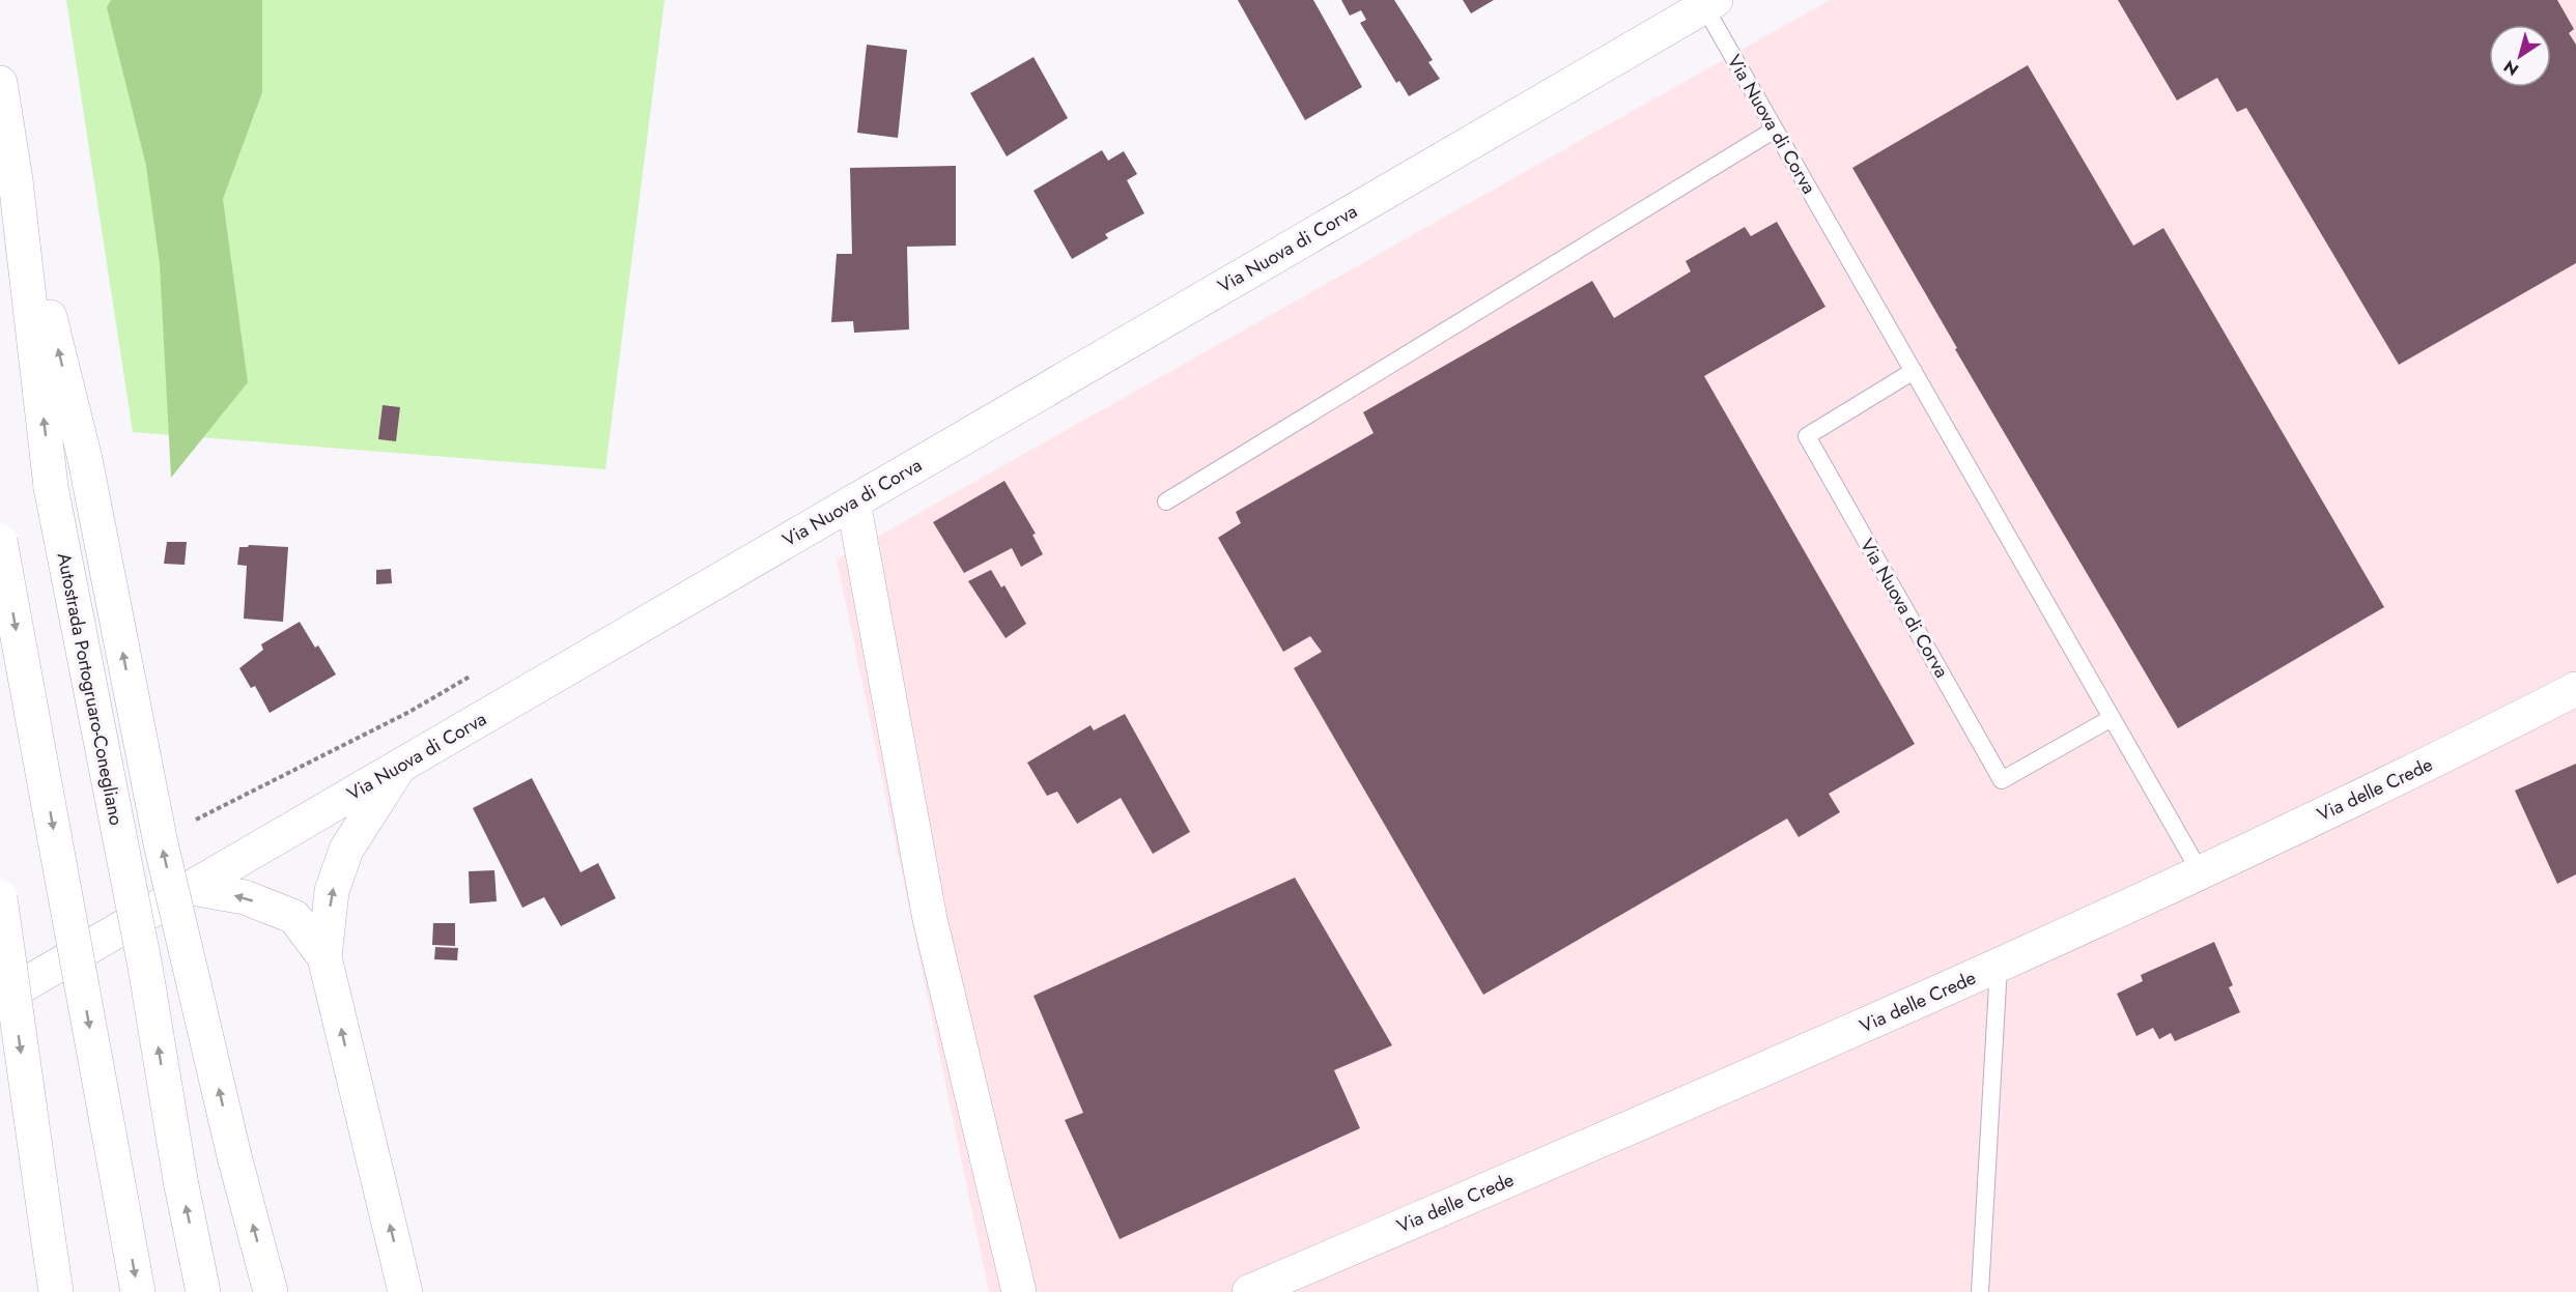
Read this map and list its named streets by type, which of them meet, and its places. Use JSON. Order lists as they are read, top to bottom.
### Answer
{
  "streets": {
    "main road": ["Via Nuova di Corva", "Autostrada Portogruaro-Conegliano", "Via delle Crede"]
  },
  "crossings": [
    ["Via Nuova di Corva", "Via delle Crede"]
  ],
  "north": "bottom left"
}
